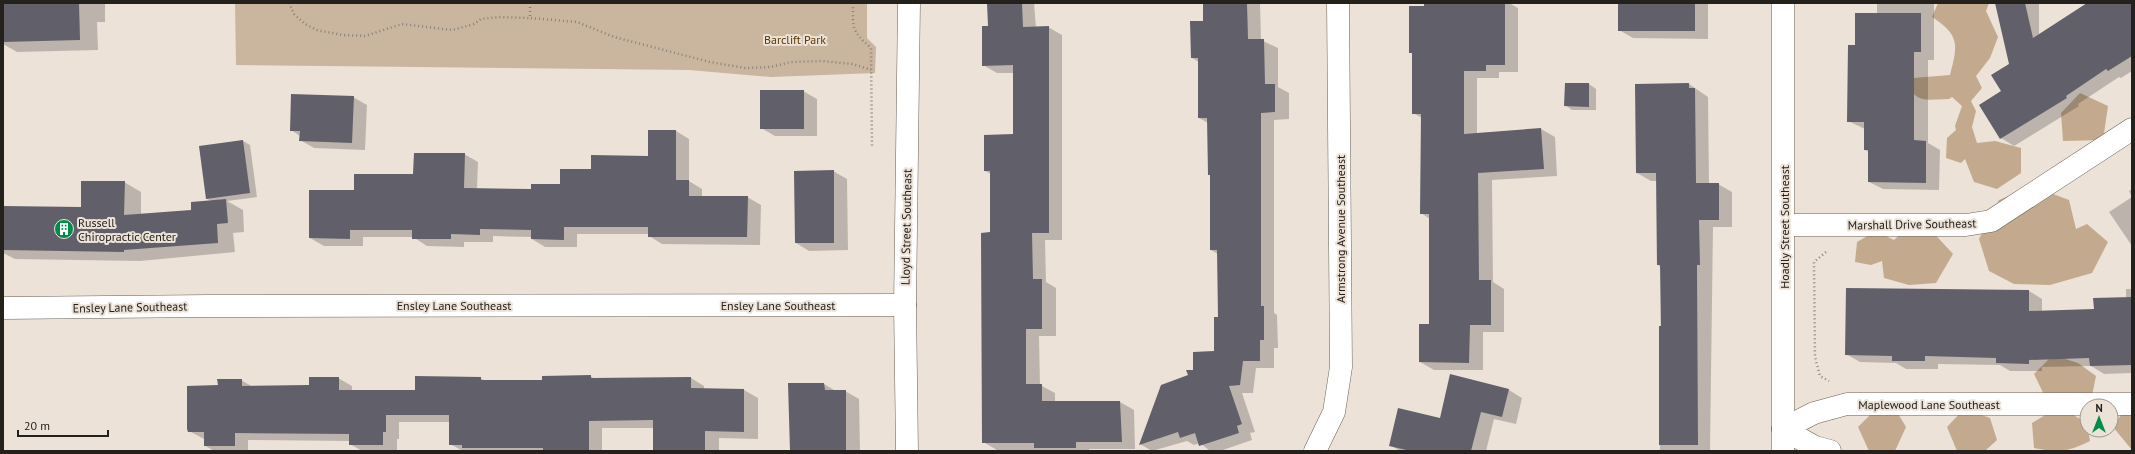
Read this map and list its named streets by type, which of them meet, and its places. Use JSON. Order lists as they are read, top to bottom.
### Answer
{
  "streets": {
    "street": [
      "Marshall Drive Southeast",
      "Lloyd Street Southeast",
      "Hoadly Street Southeast",
      "Armstrong Avenue Southeast",
      "Ensley Lane Southeast",
      "Maplewood Lane Southeast"
    ]
  },
  "crossings": [
    ["Marshall Drive Southeast", "Hoadly Street Southeast"],
    ["Lloyd Street Southeast", "Ensley Lane Southeast"],
    ["Hoadly Street Southeast", "Maplewood Lane Southeast"]
  ],
  "parks": ["Barclift Park"],
  "places": {
    "building": ["Russell Chiropractic Center"]
  },
  "scale_bar": "20 m",
  "north": "top"
}
